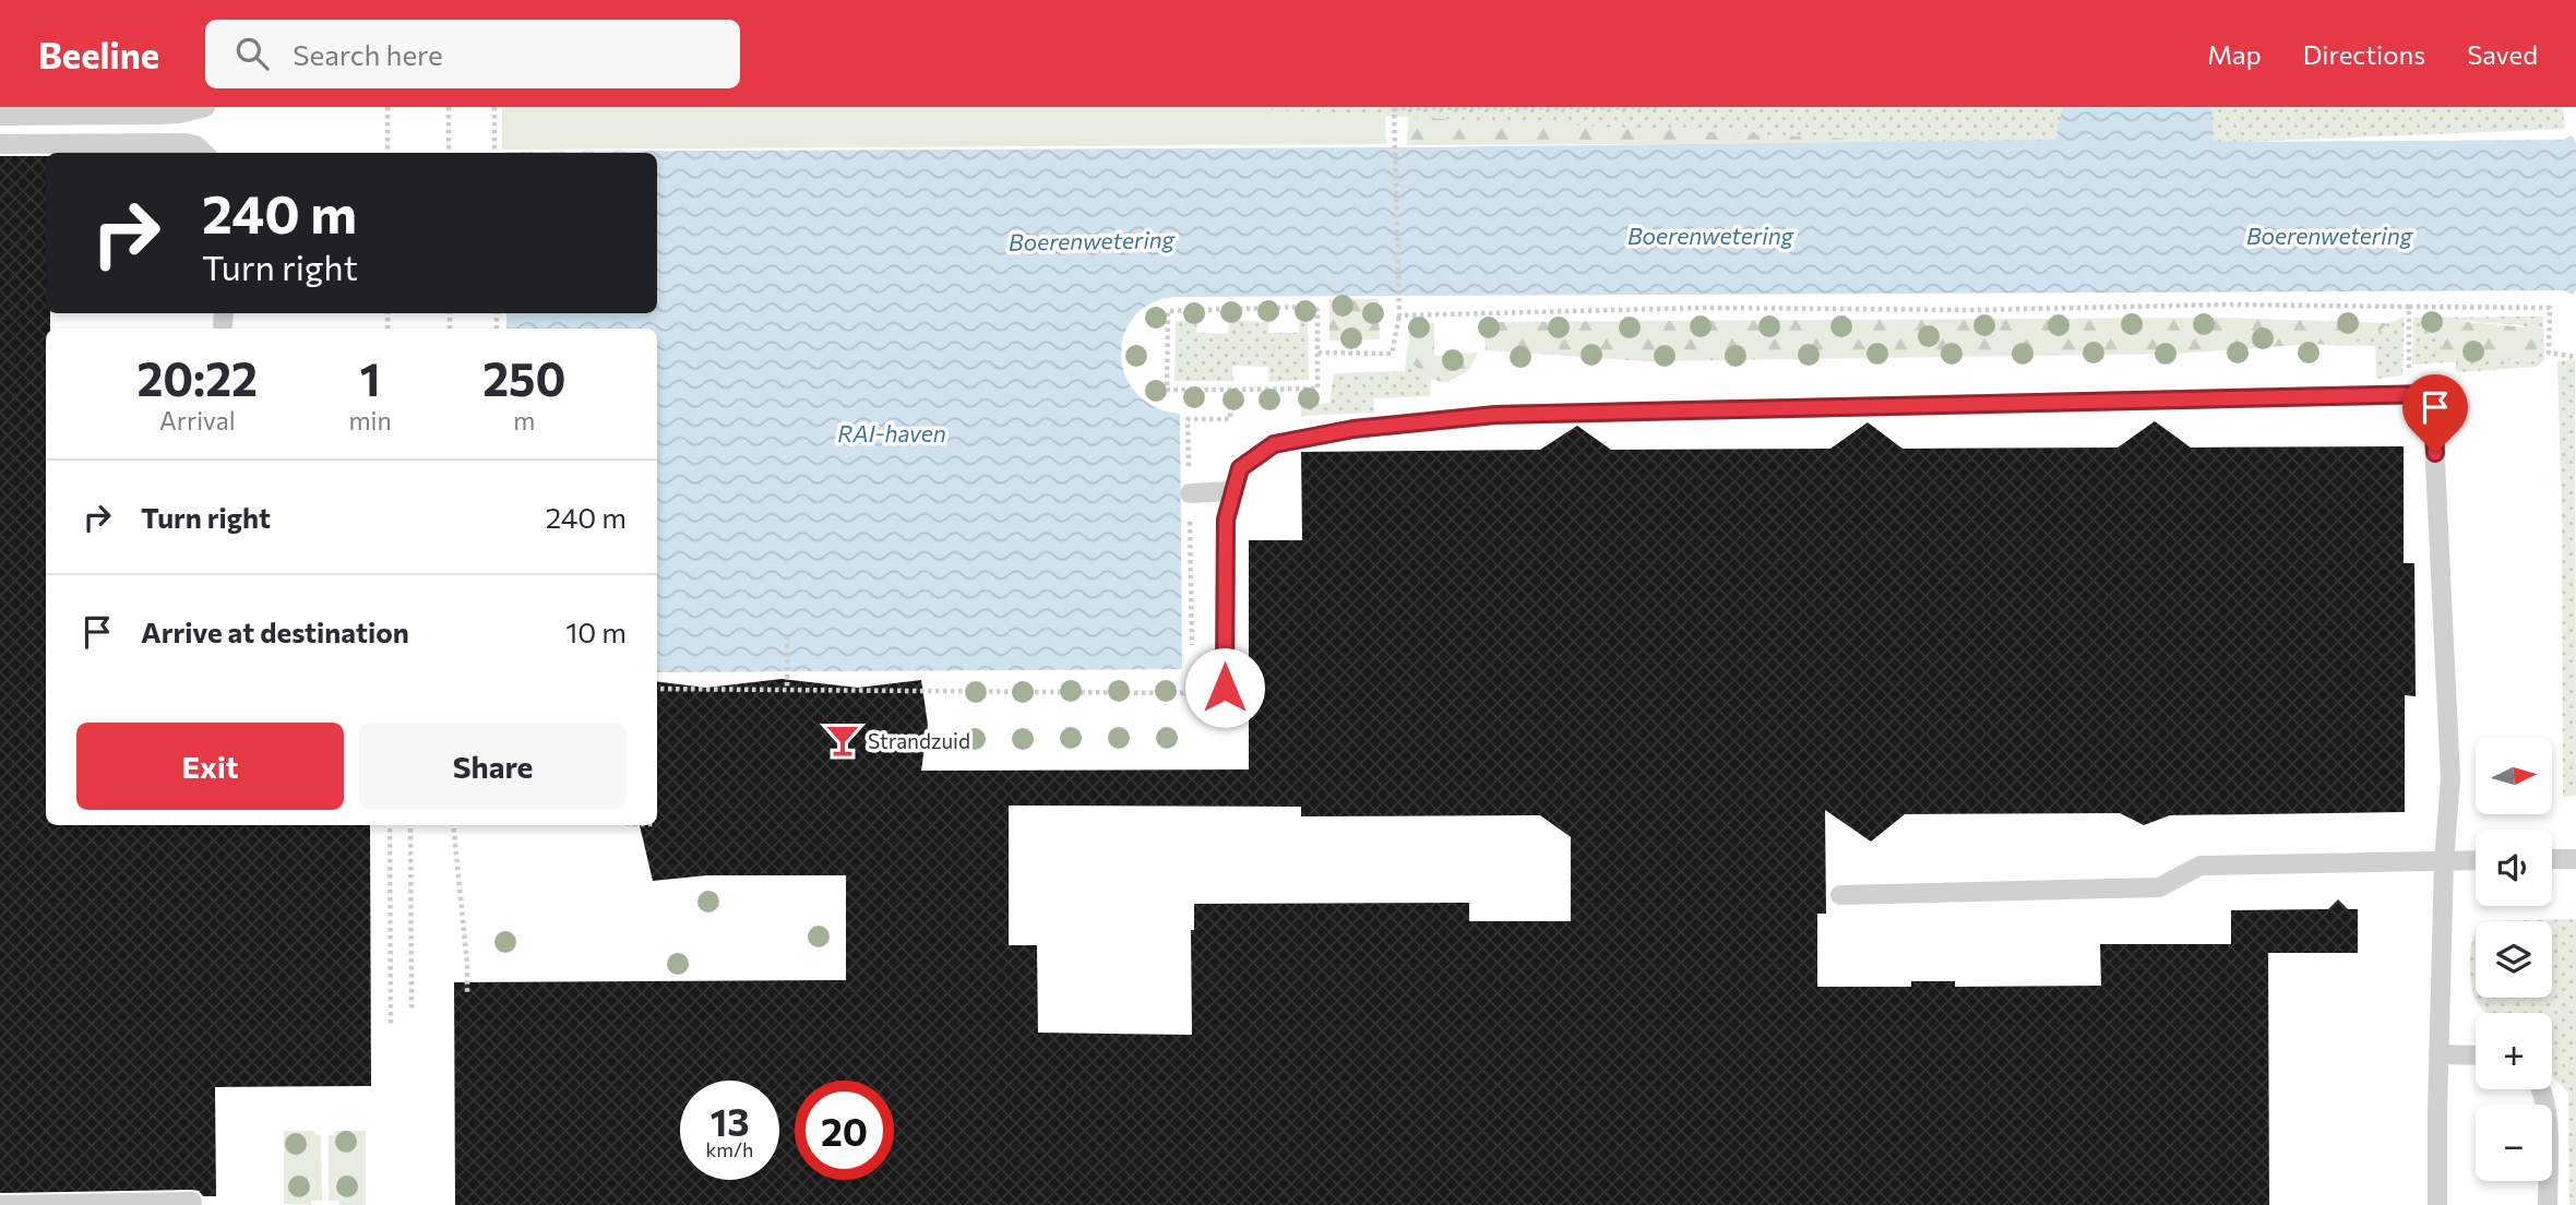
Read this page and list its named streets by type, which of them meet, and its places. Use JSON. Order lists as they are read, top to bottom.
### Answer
{
  "water": ["Boerenwetering", "RAI-haven"],
  "places": {
    "bar": ["Strandzuid"]
  },
  "north": "right",
  "page": {
    "header": "Beeline",
    "search": "Search here",
    "nav": ["Map", "Directions", "Saved"],
    "turn": ["240 m", "Turn right"],
    "eta": [
      "20:22",
      "Arrival",
      "1",
      "min",
      "250",
      "m"
    ],
    "list": [
      {
        "name": "Turn right",
        "value": "240 m"
      },
      {
        "name": "Arrive at destination",
        "value": "10 m"
      }
    ],
    "buttons": ["Exit", "Share"],
    "map_buttons": ["+", "−"],
    "speed": "13 km/h",
    "limit": "20"
  }
}
